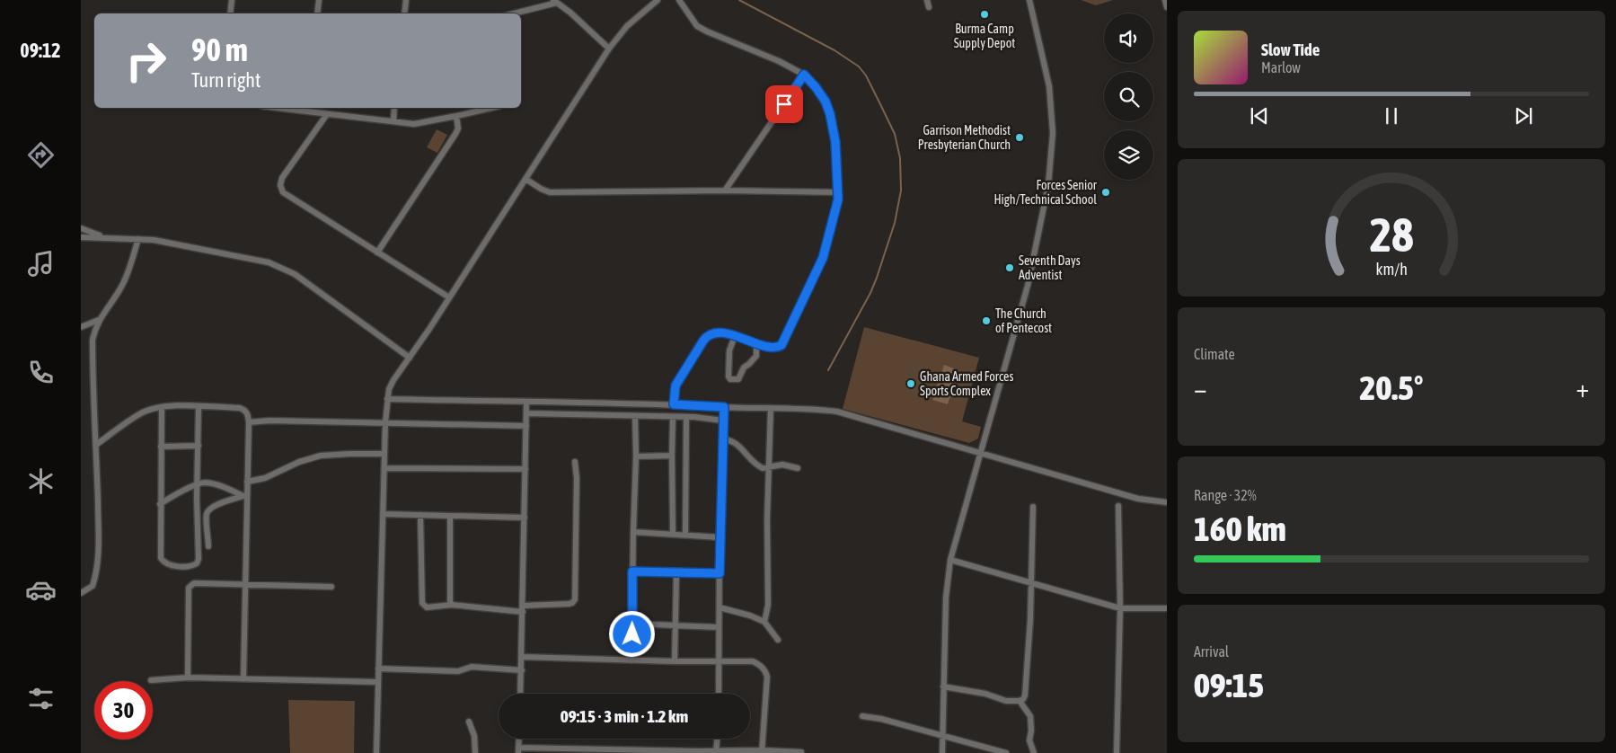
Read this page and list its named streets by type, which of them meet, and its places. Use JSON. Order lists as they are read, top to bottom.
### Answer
{
  "places": [
    "Burma Camp Supply Depot",
    "Garrison Methodist Presbyterian Church",
    "Forces Senior High/Technical School",
    "Seventh Days Adventist",
    "The Church of Pentecost",
    "Ghana Armed Forces Sports Complex"
  ],
  "page": {
    "tabs": "09:12",
    "turn": ["90 m", "Turn right"],
    "song": ["Slow Tide", "Marlow"],
    "tile": [
      "Climate",
      ["Range · 32%", "160 km"],
      ["Arrival", "09:15"]
    ],
    "heat": ["−", "20.5°", "+"],
    "limit": "30",
    "trip": "09:15 · 3 min · 1.2 km",
    "gauge": ["28", "km/h"]
  }
}
